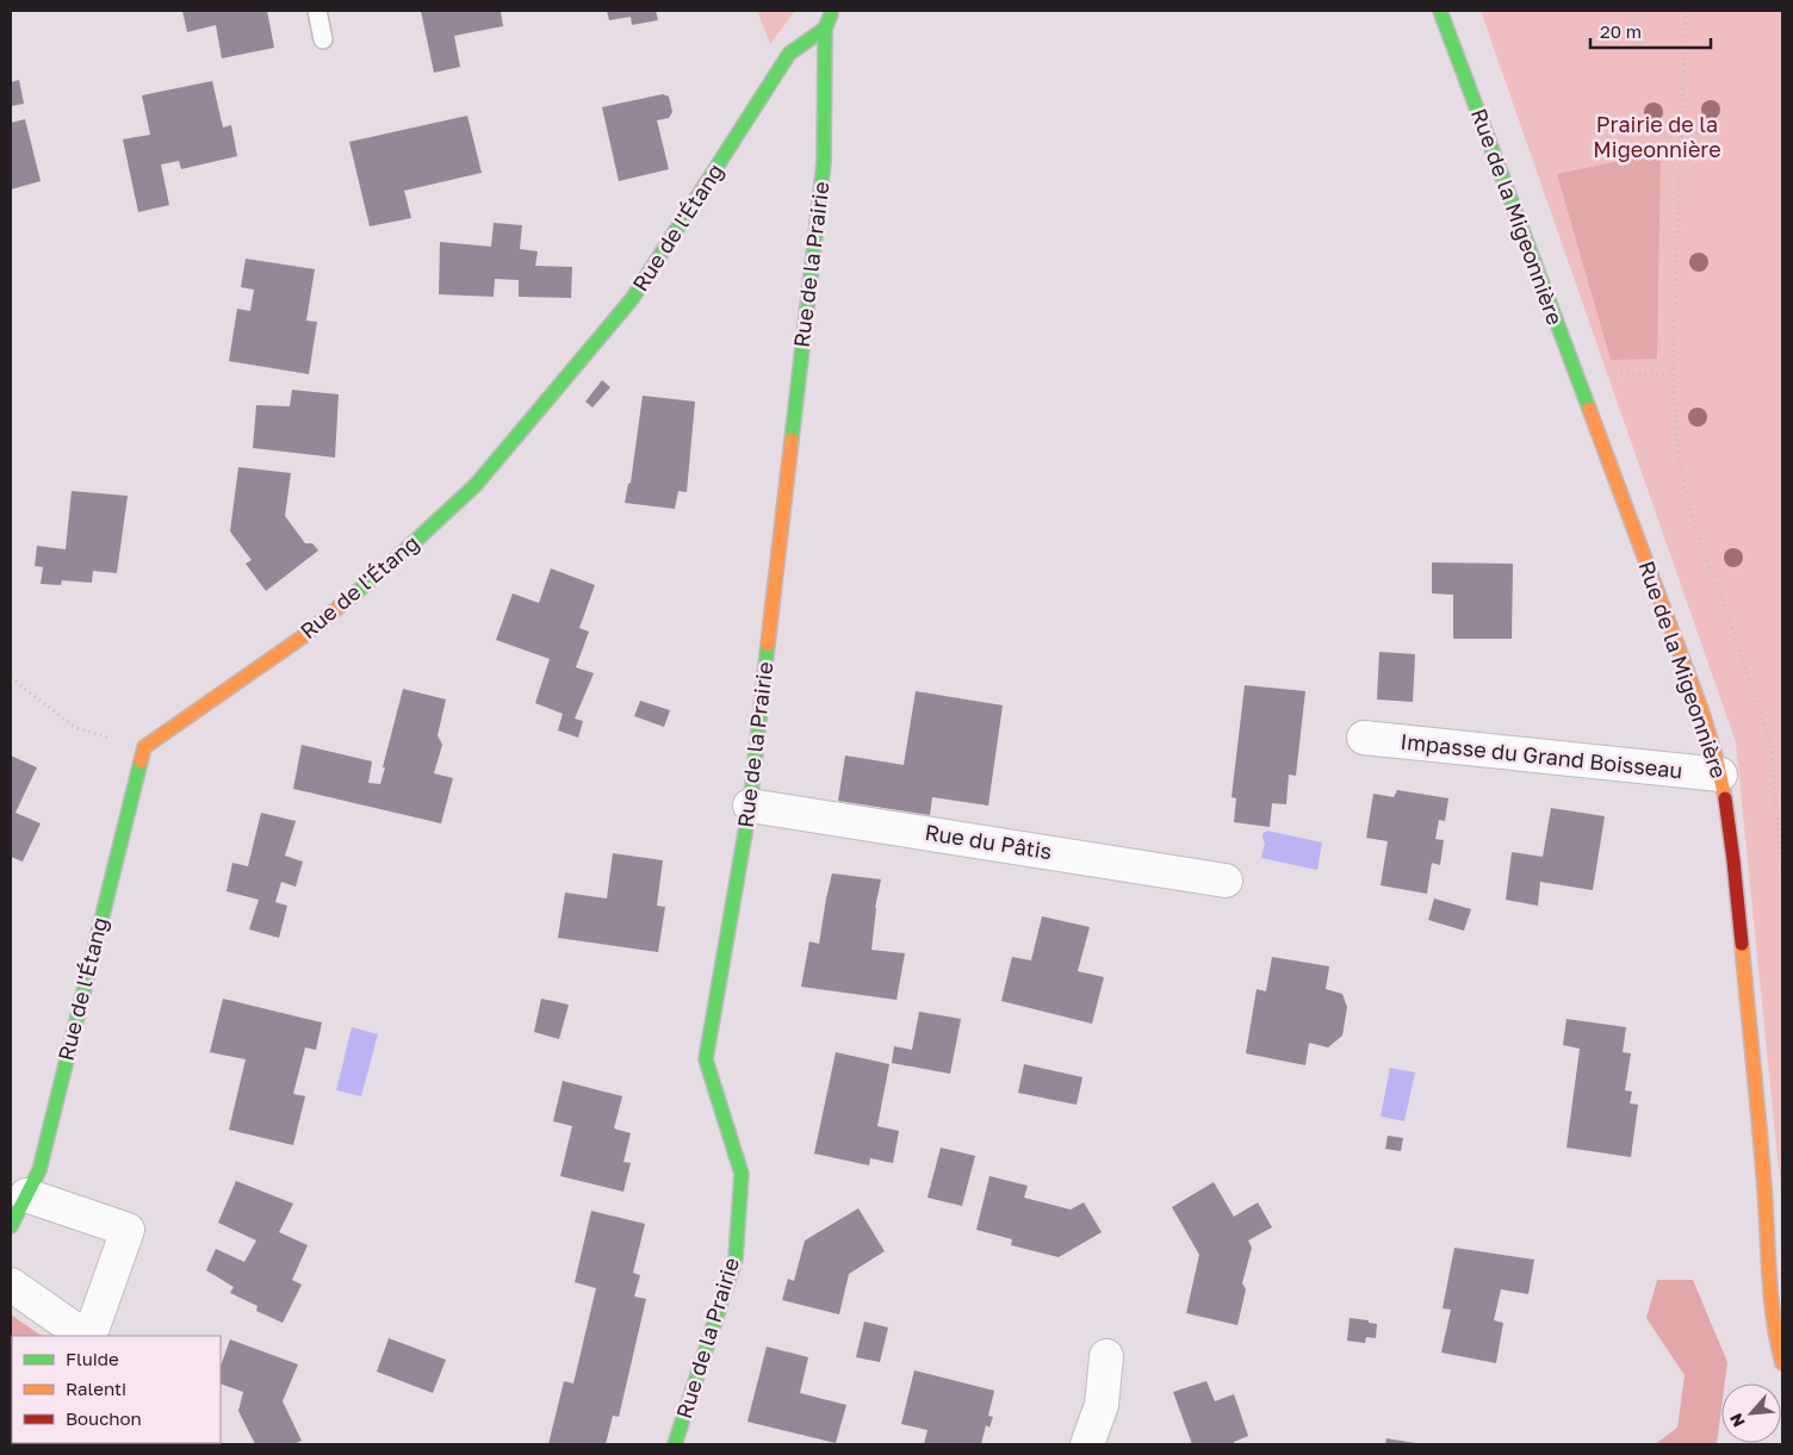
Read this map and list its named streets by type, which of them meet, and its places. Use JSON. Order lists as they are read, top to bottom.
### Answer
{
  "streets": {
    "street": [
      "Rue de la Migeonnière",
      "Rue de l'Étang",
      "Rue de la Prairie",
      "Impasse du Grand Boisseau",
      "Rue du Pâtis"
    ]
  },
  "crossings": [
    ["Rue de la Migeonnière", "Impasse du Grand Boisseau"],
    ["Rue de l'Étang", "Rue de la Prairie"],
    ["Rue de la Prairie", "Rue du Pâtis"]
  ],
  "parks": ["Prairie de la Migeonnière"],
  "legend": ["Fluide", "Ralenti", "Bouchon"],
  "scale_bar": "20 m",
  "north": "bottom left"
}
